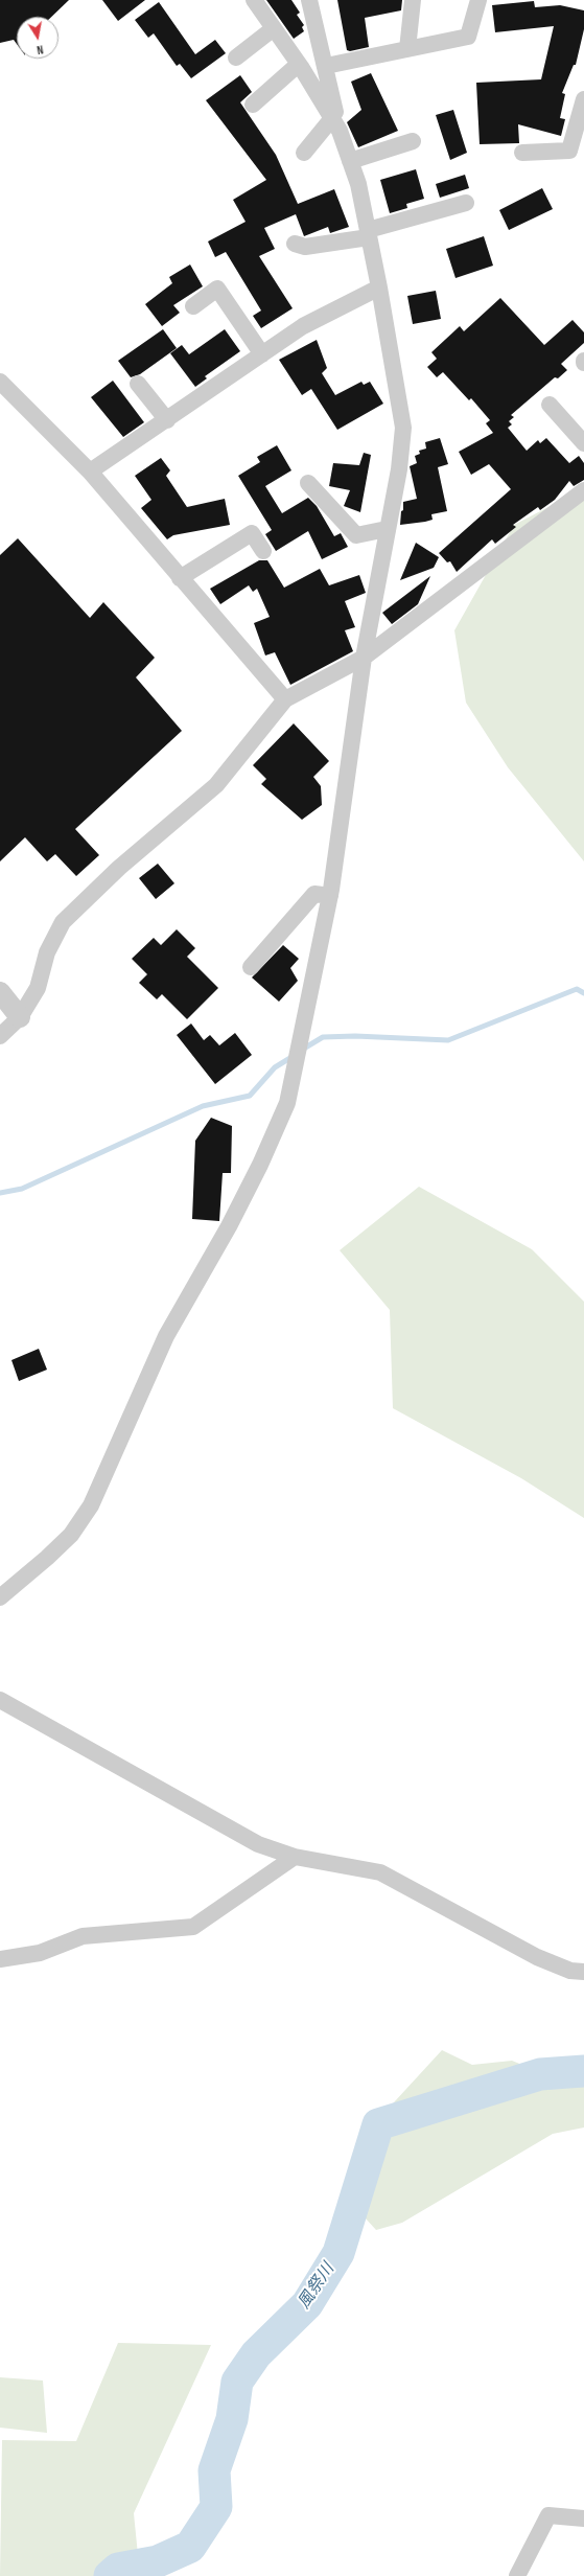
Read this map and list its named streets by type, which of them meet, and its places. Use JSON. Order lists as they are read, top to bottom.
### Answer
{
  "water": ["風祭川"],
  "north": "bottom"
}
